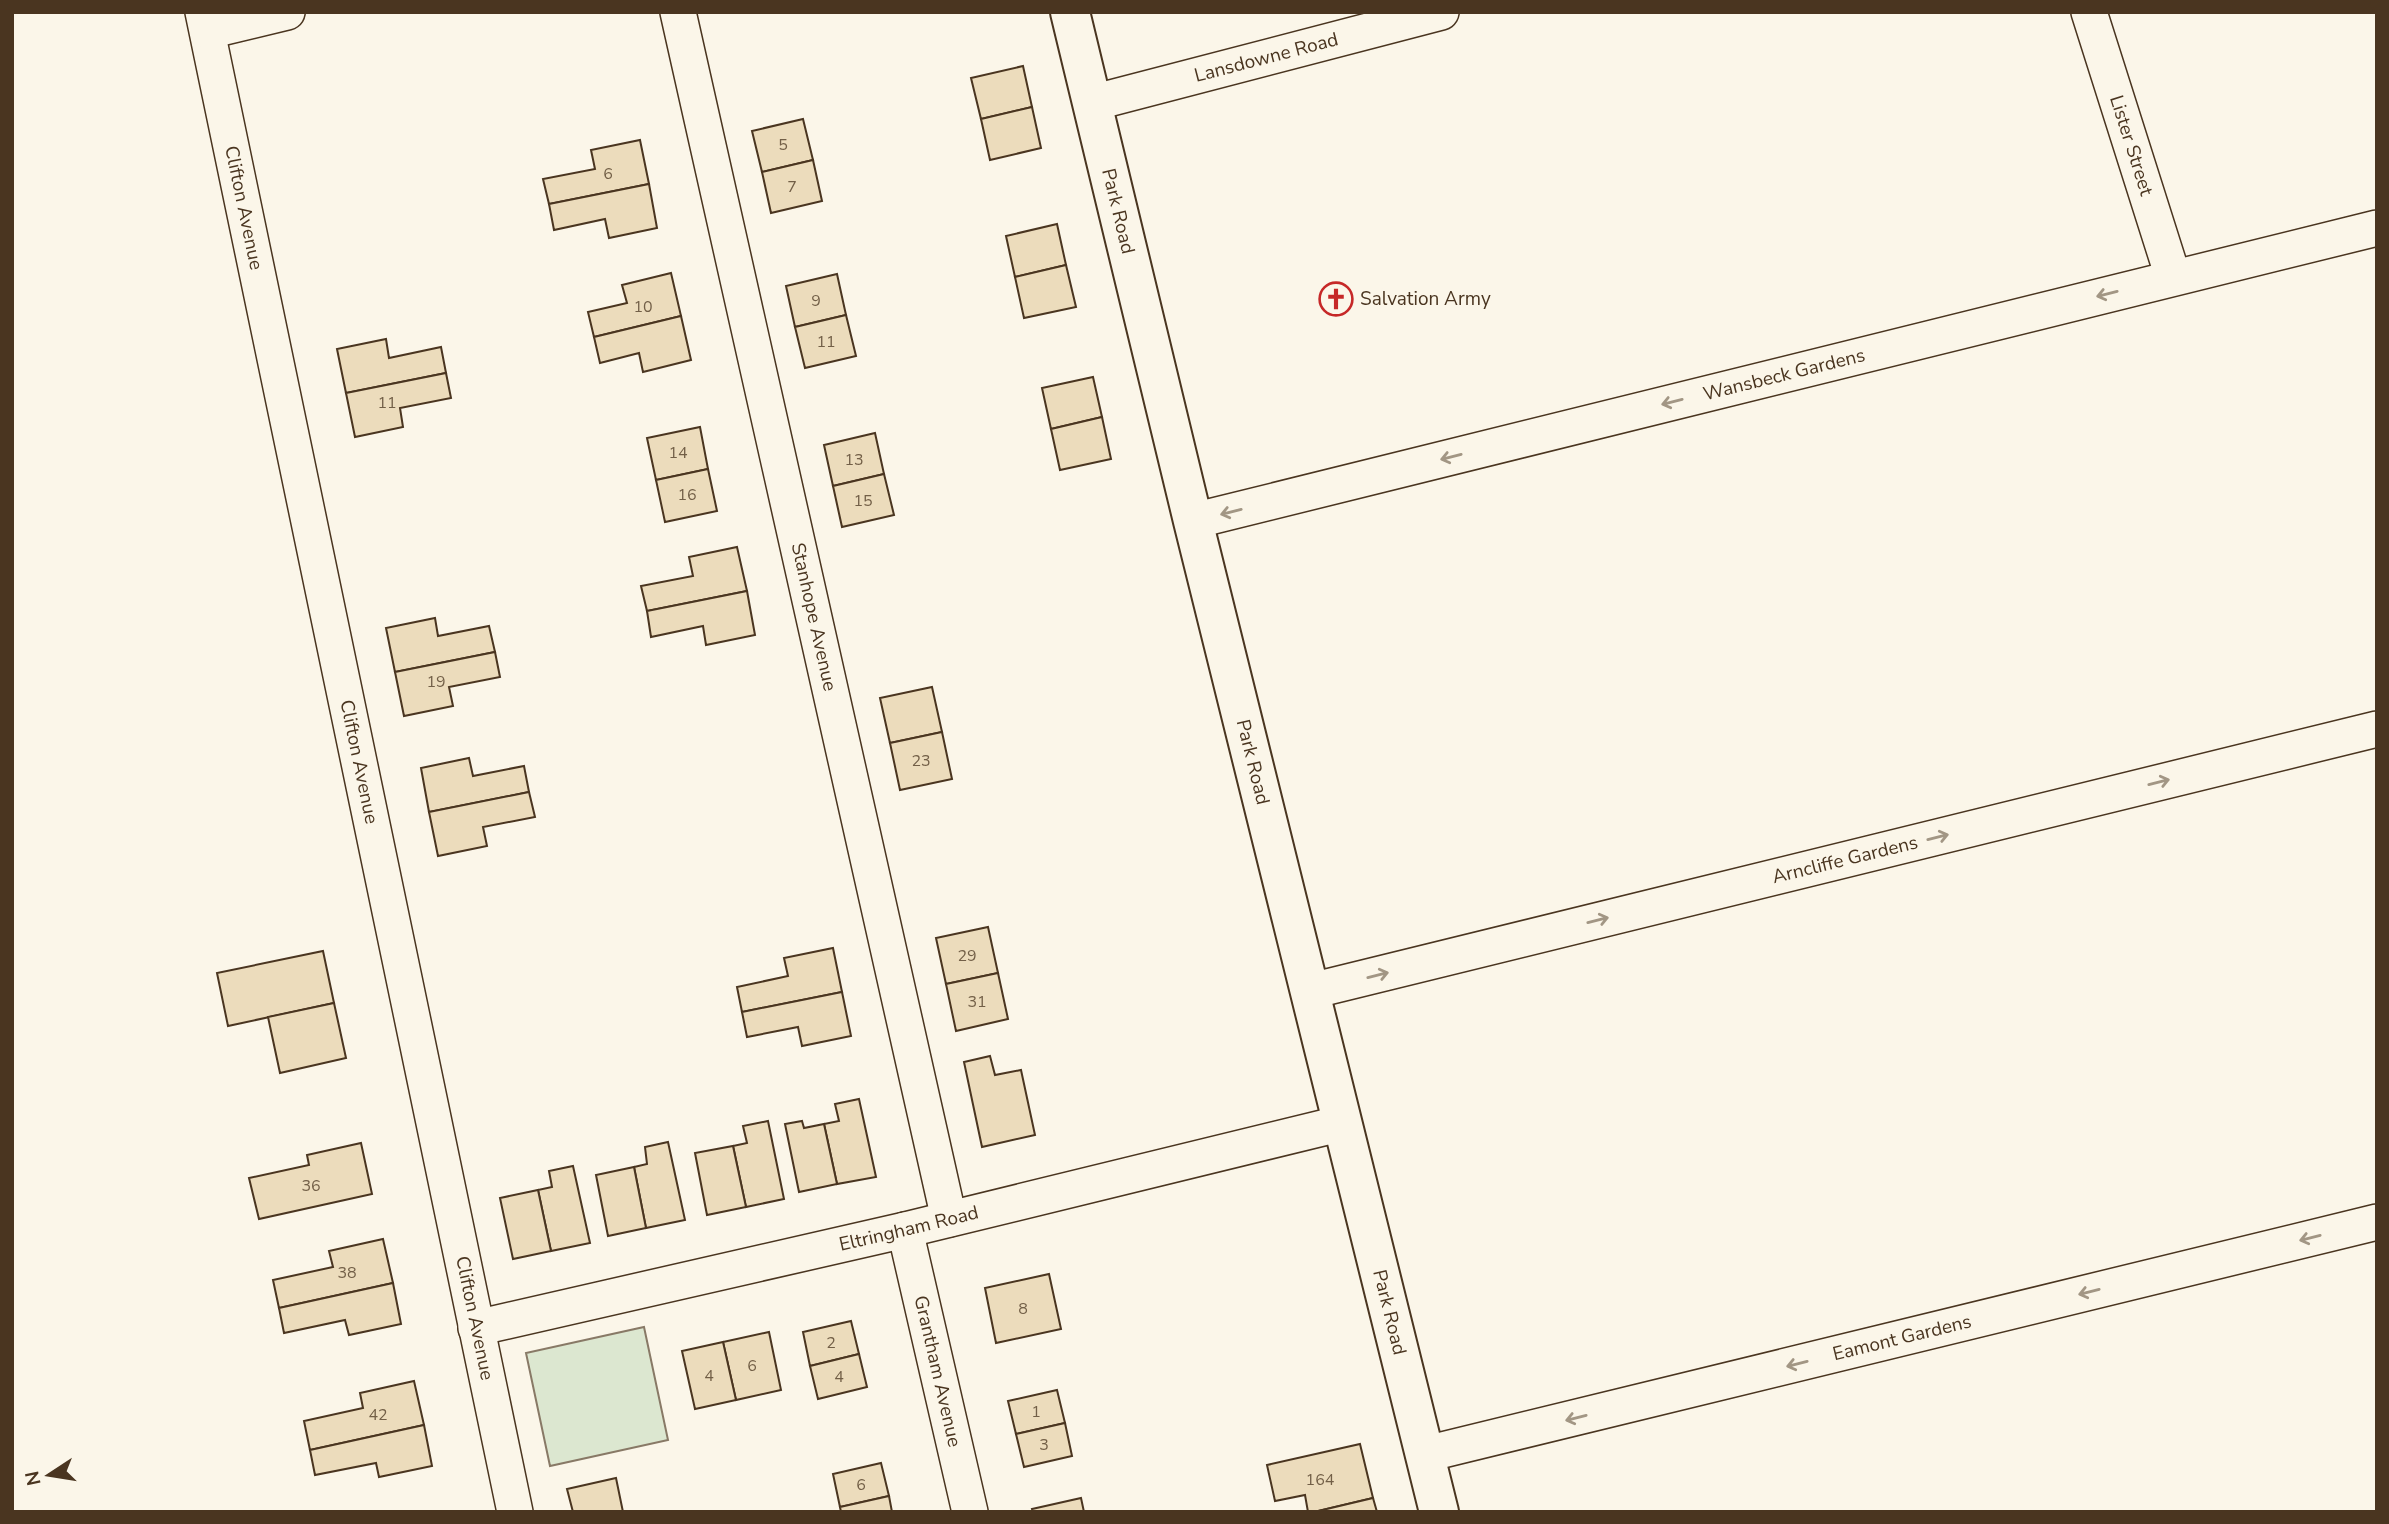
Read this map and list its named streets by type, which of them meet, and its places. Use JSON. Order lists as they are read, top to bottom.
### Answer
{
  "streets": {
    "street": [
      "Lansdowne Road",
      "Lister Street",
      "Clifton Avenue",
      "Park Road",
      "Wansbeck Gardens",
      "Stanhope Avenue",
      "Arncliffe Gardens",
      "Eltringham Road",
      "Eamont Gardens",
      "Grantham Avenue"
    ]
  },
  "crossings": [
    ["Lansdowne Road", "Park Road"],
    ["Lister Street", "Wansbeck Gardens"],
    ["Clifton Avenue", "Eltringham Road"],
    ["Park Road", "Wansbeck Gardens"],
    ["Park Road", "Arncliffe Gardens"],
    ["Park Road", "Eltringham Road"],
    ["Park Road", "Eamont Gardens"],
    ["Stanhope Avenue", "Eltringham Road"],
    ["Eltringham Road", "Grantham Avenue"]
  ],
  "one_way": ["Wansbeck Gardens", "Arncliffe Gardens", "Eamont Gardens"],
  "places": {
    "church": ["Salvation Army"]
  },
  "house_numbers": [
    "5",
    "6",
    "7",
    "9",
    "10",
    "11",
    "11",
    "14",
    "13",
    "16",
    "15",
    "19",
    "23",
    "29",
    "31",
    "36",
    "38",
    "8",
    "2",
    "6",
    "4",
    "4",
    "1",
    "42",
    "3",
    "164",
    "6"
  ],
  "north": "left"
}
